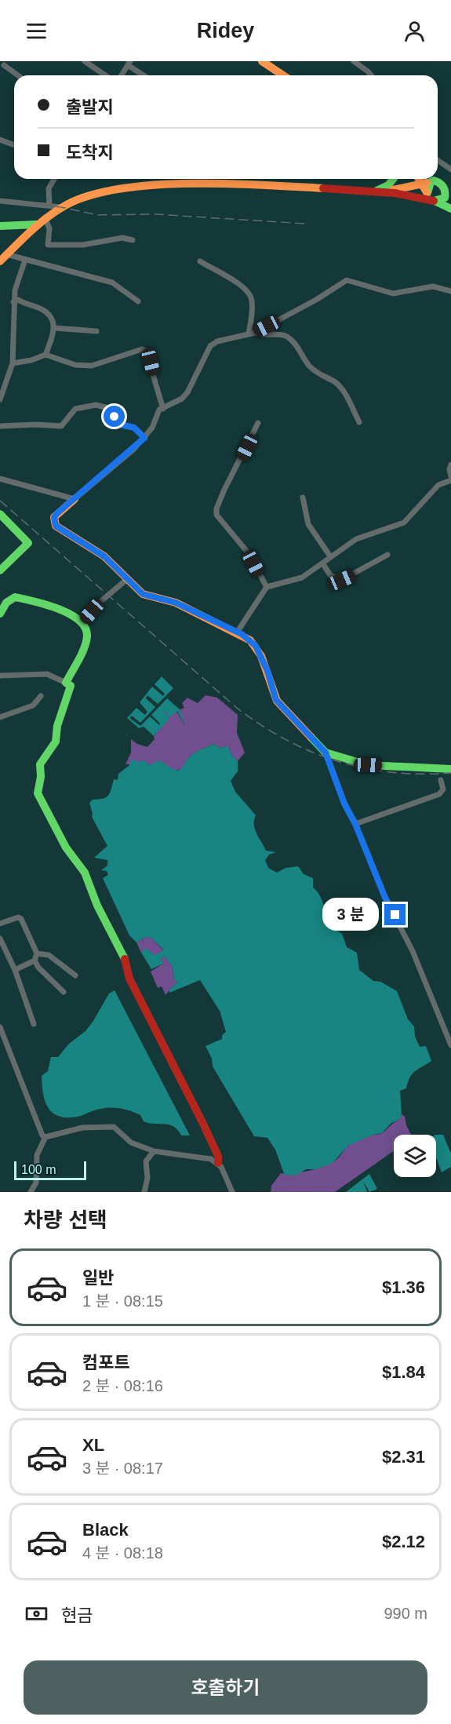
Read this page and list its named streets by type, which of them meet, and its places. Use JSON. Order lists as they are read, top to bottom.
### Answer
{
  "scale_bar": "100 m",
  "page": {
    "header": "Ridey",
    "banner": ["출발지", "도착지"],
    "bubble": "3 분",
    "scale": "100 m",
    "heading": "차량 선택",
    "list": [
      {
        "name": "일반",
        "note": "1 분 · 08:15",
        "value": "$1.36"
      },
      {
        "name": "컴포트",
        "note": "2 분 · 08:16",
        "value": "$1.84"
      },
      {
        "name": "XL",
        "note": "3 분 · 08:17",
        "value": "$2.31"
      },
      {
        "name": "Black",
        "note": "4 분 · 08:18",
        "value": "$2.12"
      }
    ],
    "pay": ["현금", "990 m"],
    "buttons": "호출하기"
  }
}
